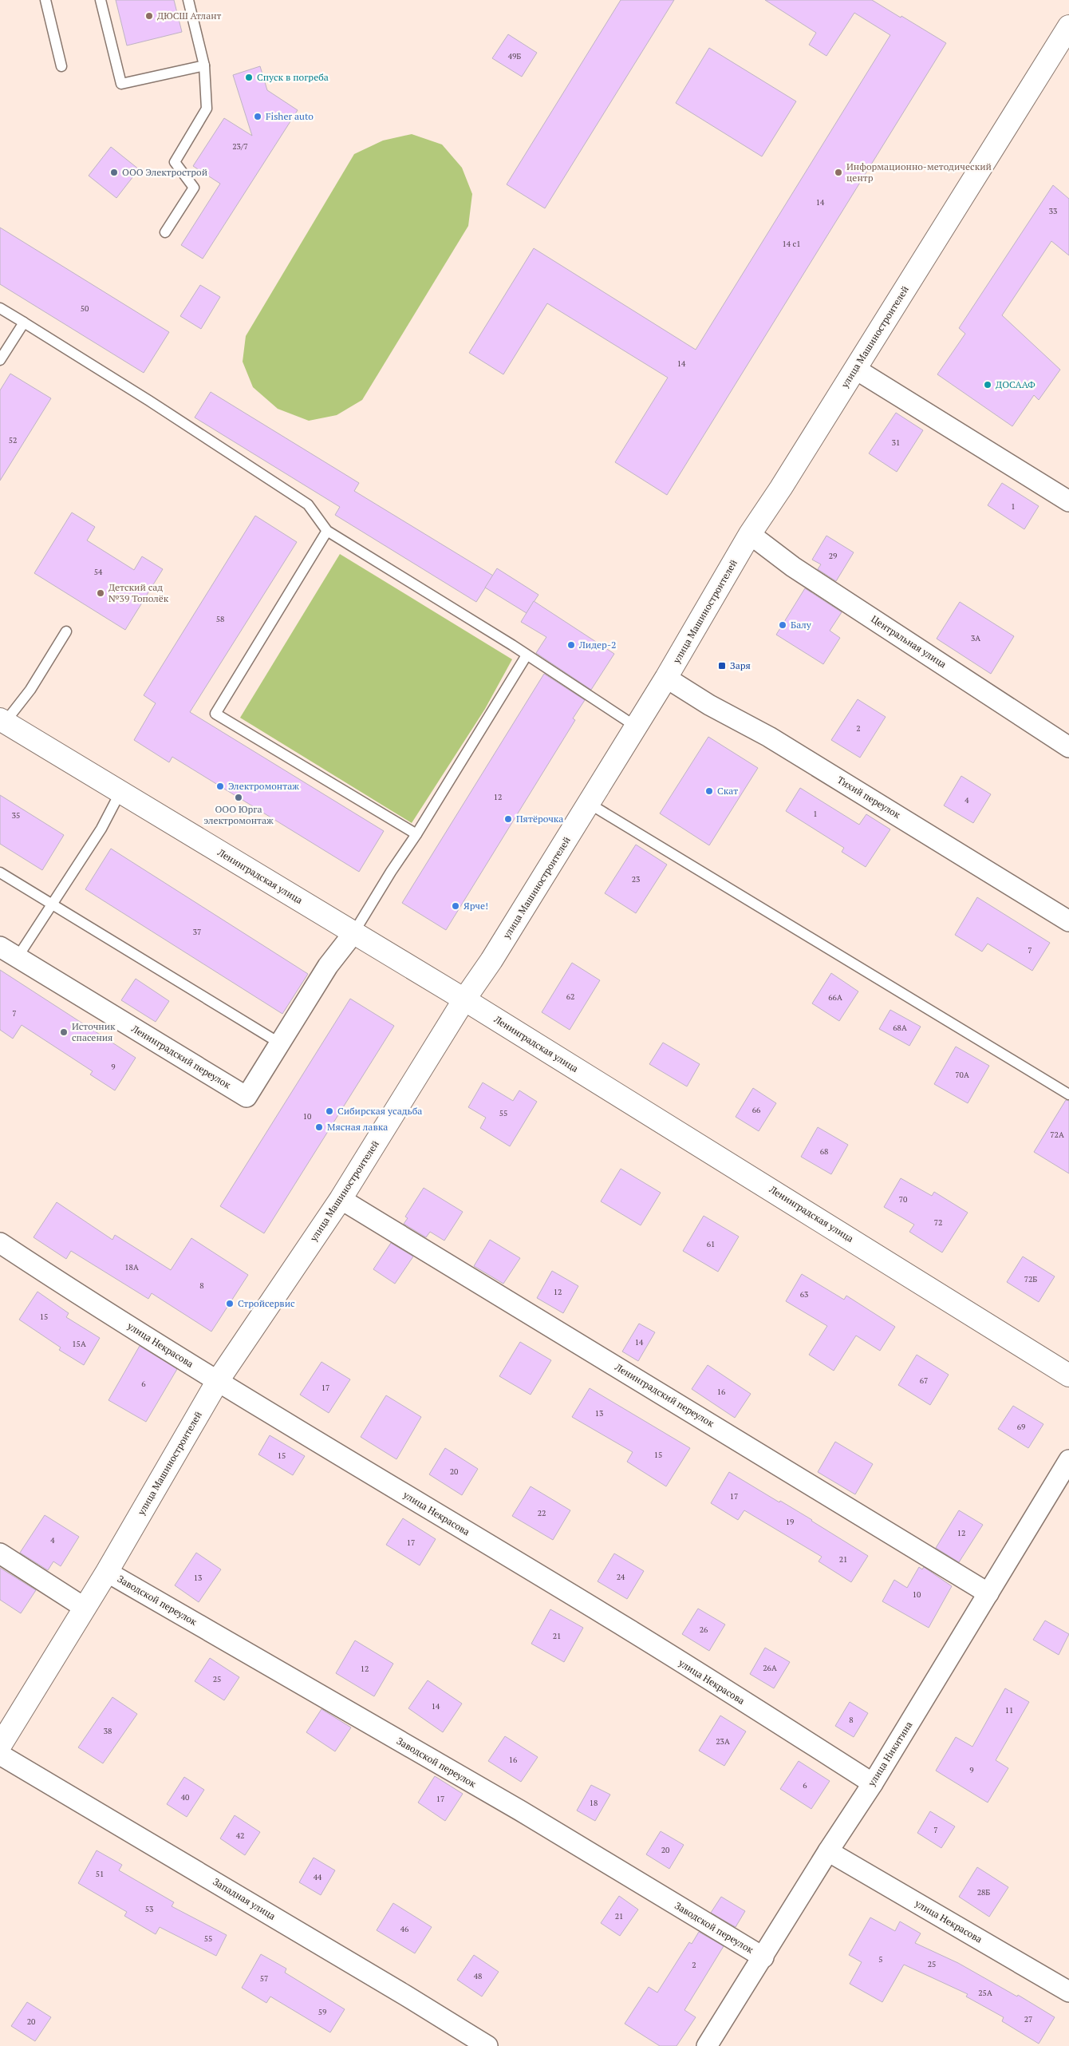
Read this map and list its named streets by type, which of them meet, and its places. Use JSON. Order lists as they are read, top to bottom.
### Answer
{
  "streets": {
    "street": [
      "улица Машиностроителей",
      "Центральная улица",
      "Тихий переулок",
      "Ленинградская улица",
      "Ленинградский переулок",
      "улица Некрасова",
      "Заводской переулок",
      "улица Никитина",
      "Западная улица"
    ]
  },
  "crossings": [
    ["улица Машиностроителей", "Центральная улица"],
    ["улица Машиностроителей", "Тихий переулок"],
    ["улица Машиностроителей", "Ленинградская улица"],
    ["улица Машиностроителей", "Ленинградский переулок"],
    ["улица Машиностроителей", "улица Некрасова"],
    ["улица Машиностроителей", "Заводской переулок"],
    ["Ленинградский переулок", "улица Никитина"],
    ["улица Некрасова", "улица Никитина"],
    ["Заводской переулок", "улица Никитина"]
  ],
  "places": {
    "other": [
      "ДЮСШ Атлант",
      "Спуск в погреба",
      "Fisher auto",
      "ООО Электрострой",
      "Информационно-методический центр",
      "ДОСААФ",
      "Детский сад №39 Тополёк",
      "Балу",
      "Лидер-2",
      "Электромонтаж",
      "Скат",
      "ООО Юрга электромонтаж",
      "Пятёрочка",
      "Ярче!",
      "Источник спасения",
      "Сибирская усадьба",
      "Мясная лавка",
      "Стройсервис"
    ],
    "transit": ["Заря"]
  },
  "house_numbers": [
    "49Б",
    "23/7",
    "14",
    "33",
    "14 с1",
    "50",
    "14",
    "52",
    "31",
    "1",
    "29",
    "54",
    "58",
    "3А",
    "2",
    "12",
    "4",
    "1",
    "35",
    "23",
    "37",
    "7",
    "62",
    "66А",
    "7",
    "68А",
    "9",
    "70А",
    "66",
    "55",
    "10",
    "72А",
    "68",
    "70",
    "72",
    "61",
    "18А",
    "72Б",
    "8",
    "12",
    "63",
    "15",
    "14",
    "15А",
    "67",
    "6",
    "17",
    "16",
    "13",
    "69",
    "15",
    "15",
    "20",
    "17",
    "22",
    "19",
    "12",
    "4",
    "17",
    "21",
    "24",
    "13",
    "10",
    "26",
    "21",
    "26А",
    "12",
    "25",
    "14",
    "11",
    "8",
    "38",
    "23А",
    "16",
    "9",
    "6",
    "40",
    "17",
    "18",
    "7",
    "42",
    "20",
    "51",
    "44",
    "28Б",
    "53",
    "21",
    "46",
    "55",
    "5",
    "25",
    "2",
    "48",
    "57",
    "25А",
    "59",
    "27",
    "20"
  ]
}
